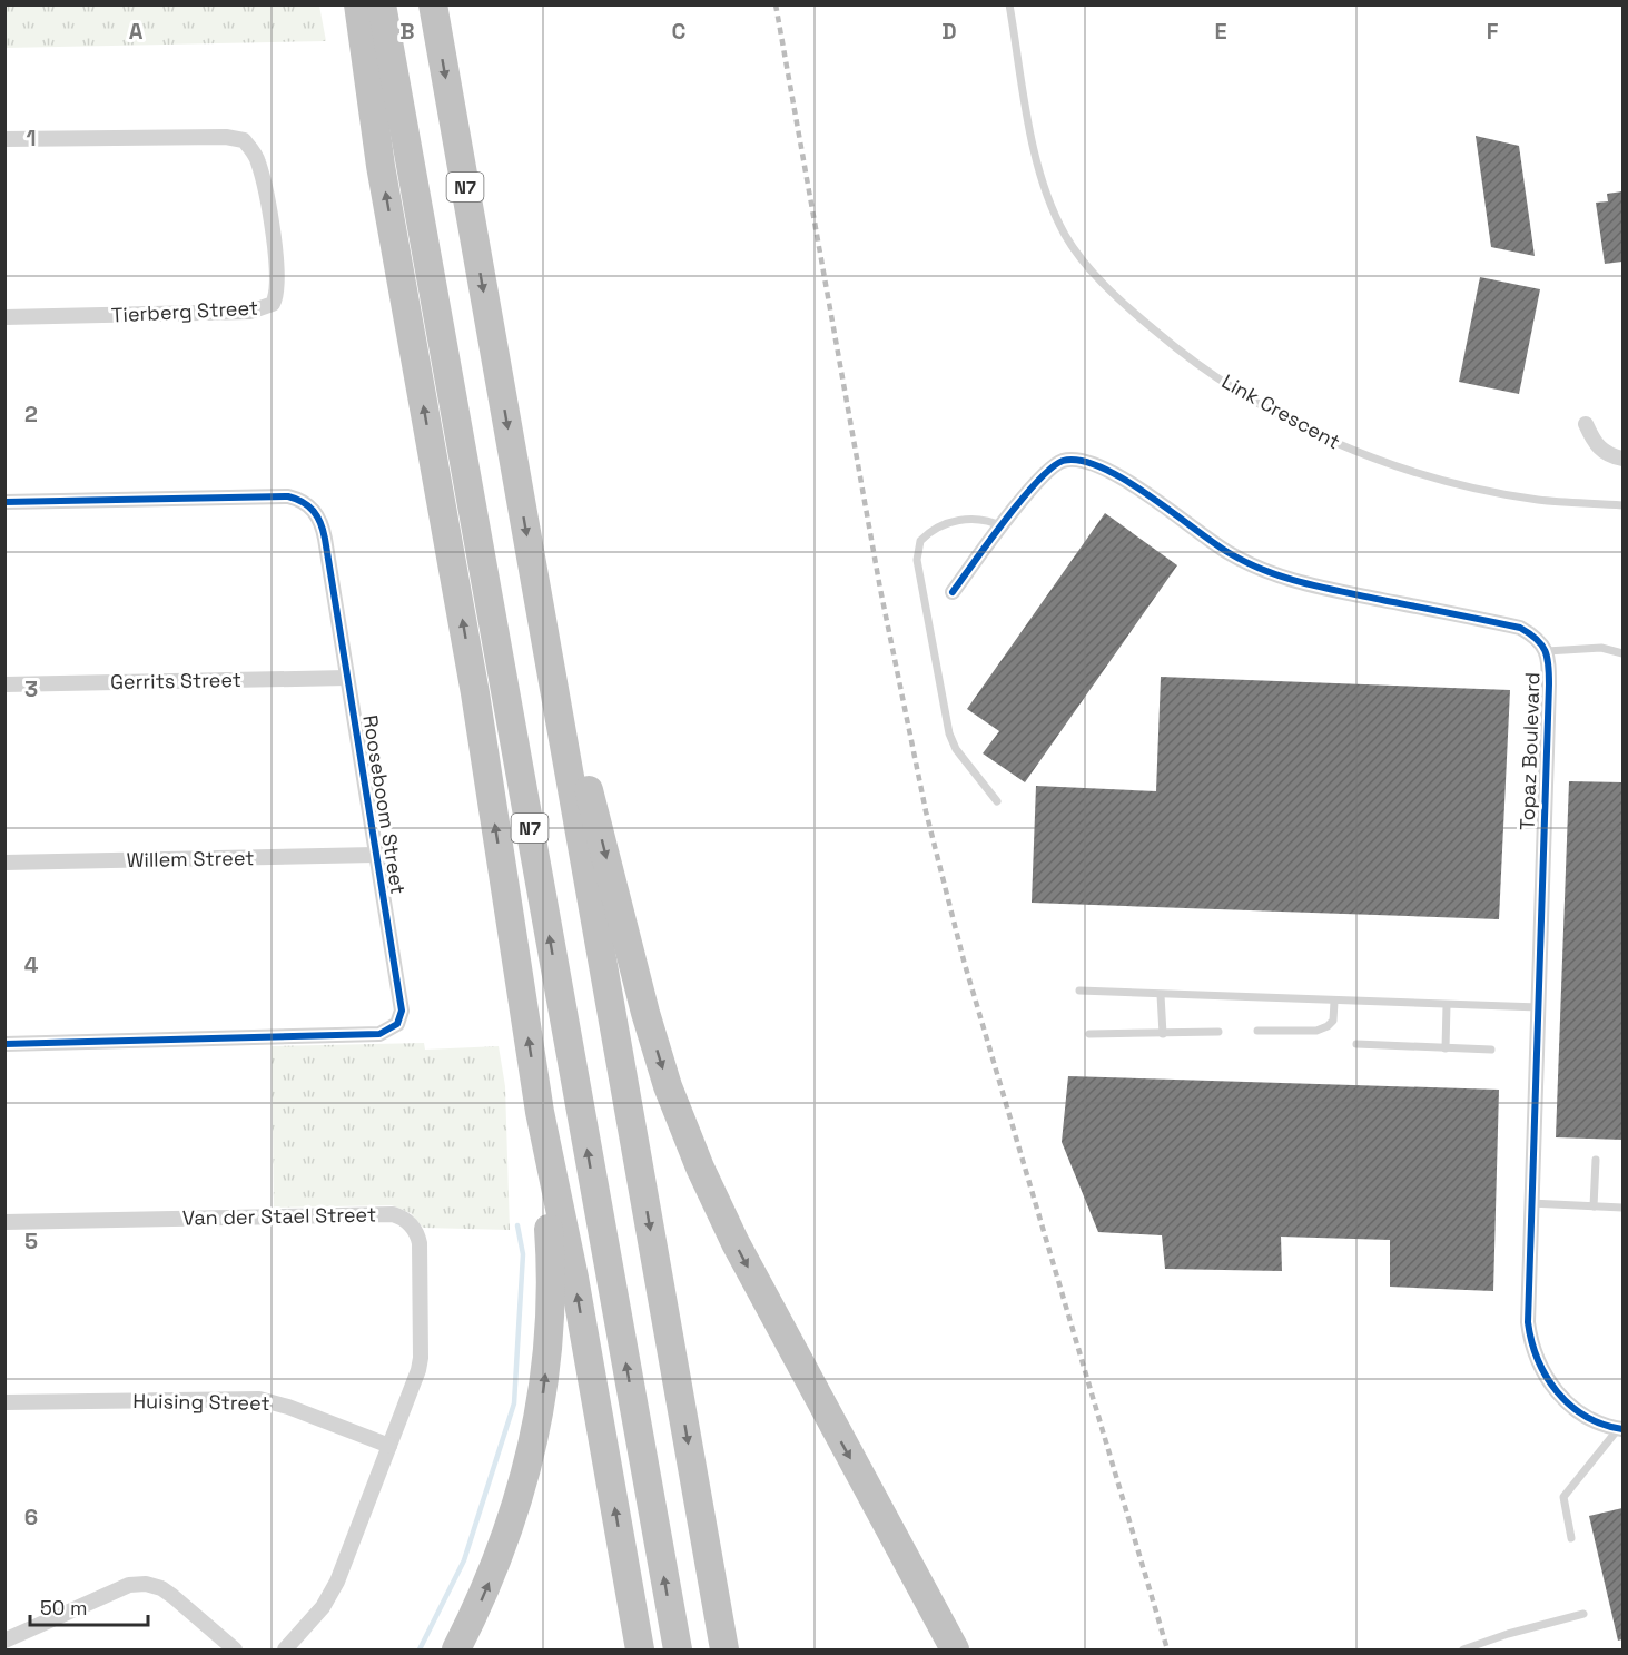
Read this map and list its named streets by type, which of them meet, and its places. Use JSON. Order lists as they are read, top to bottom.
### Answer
{
  "streets": {
    "highway": ["N7"],
    "street": [
      "Tierberg Street",
      "Gerrits Street",
      "Topaz Boulevard",
      "Rooseboom Street",
      "Willem Street",
      "Van der Stael Street",
      "Huising Street"
    ],
    "lane": ["Link Crescent"]
  },
  "crossings": [
    ["Gerrits Street", "Rooseboom Street"],
    ["Rooseboom Street", "Willem Street"],
    ["Van der Stael Street", "Huising Street"]
  ],
  "scale_bar": "50 m",
  "grid": {
    "columns": [
      "A",
      "B",
      "C",
      "D",
      "E",
      "F"
    ],
    "rows": [
      "1",
      "2",
      "3",
      "4",
      "5",
      "6"
    ]
  }
}
